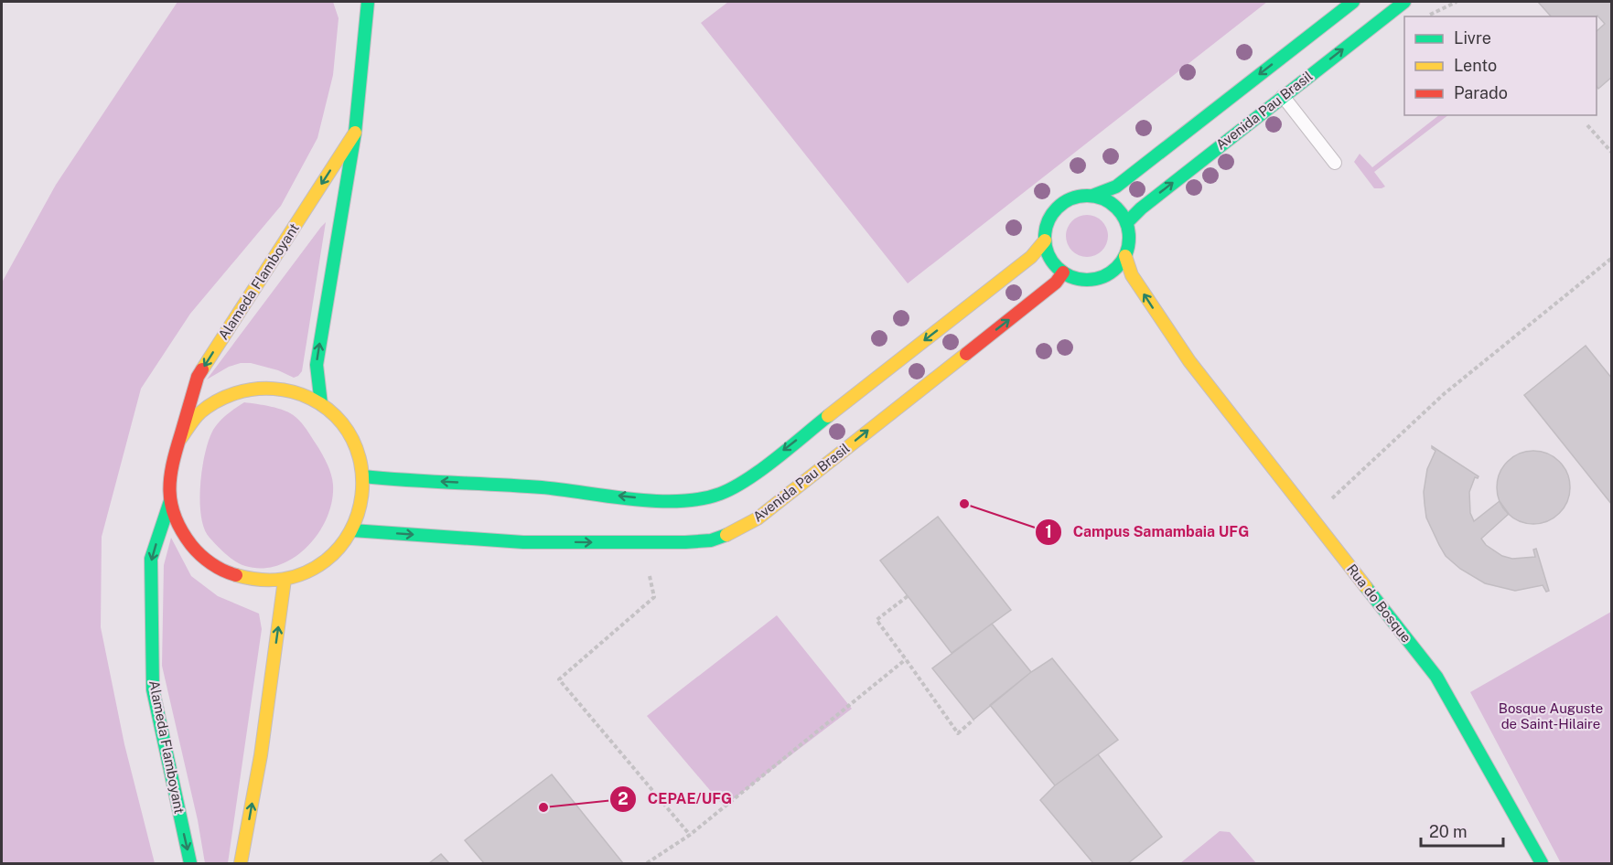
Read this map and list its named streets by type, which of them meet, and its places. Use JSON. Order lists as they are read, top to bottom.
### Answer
{
  "streets": {
    "street": ["Avenida Pau Brasil", "Alameda Flamboyant", "Rua do Bosque"]
  },
  "crossings": [
    ["Avenida Pau Brasil", "Alameda Flamboyant"],
    ["Avenida Pau Brasil", "Rua do Bosque"]
  ],
  "parks": ["Bosque Auguste de Saint-Hilaire"],
  "places": ["Campus Samambaia UFG", "CEPAE/UFG"],
  "legend": ["Livre", "Lento", "Parado"],
  "scale_bar": "20 m"
}
